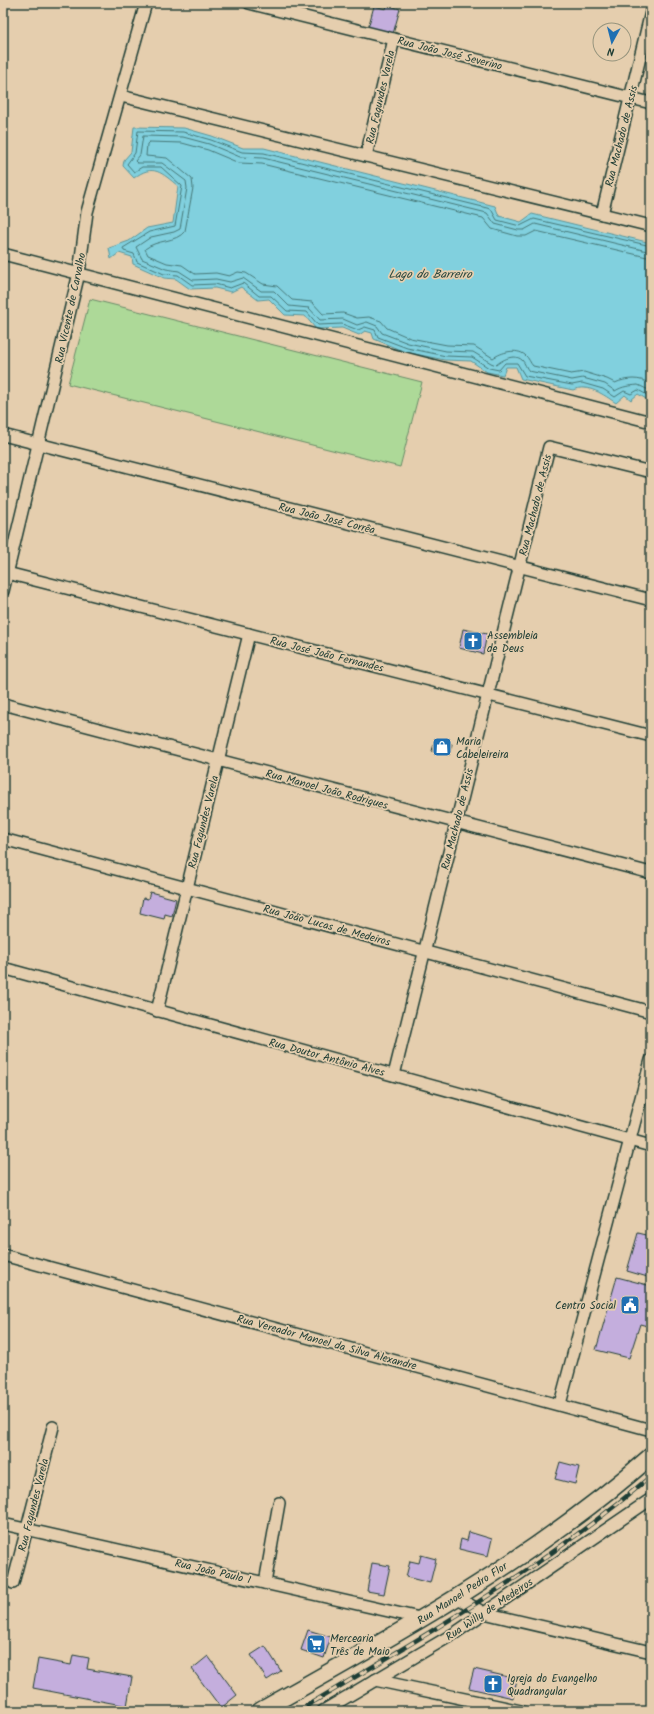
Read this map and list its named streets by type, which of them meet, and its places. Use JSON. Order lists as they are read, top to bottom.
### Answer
{
  "streets": {
    "main road": ["Rua Manoel Pedro Flor"],
    "street": [
      "Rua João José Severino",
      "Rua Fagundes Varela",
      "Rua Machado de Assis",
      "Rua Vicente de Carvalho",
      "Rua João José Corrêa",
      "Rua José João Fernandes",
      "Rua Manoel João Rodrigues",
      "Rua João Lucas de Medeiros",
      "Rua Doutor Antônio Alves",
      "Rua Vereador Manoel da Silva Alexandre",
      "Rua João Paulo I",
      "Rua Willy de Medeiros"
    ]
  },
  "crossings": [
    ["Rua João José Severino", "Rua Fagundes Varela"],
    ["Rua João José Severino", "Rua Machado de Assis"],
    ["Rua Fagundes Varela", "Rua José João Fernandes"],
    ["Rua Fagundes Varela", "Rua Manoel João Rodrigues"],
    ["Rua Fagundes Varela", "Rua João Lucas de Medeiros"],
    ["Rua Fagundes Varela", "Rua Doutor Antônio Alves"],
    ["Rua Fagundes Varela", "Rua João Paulo I"],
    ["Rua Machado de Assis", "Rua João José Corrêa"],
    ["Rua Machado de Assis", "Rua José João Fernandes"],
    ["Rua Machado de Assis", "Rua Manoel João Rodrigues"],
    ["Rua Machado de Assis", "Rua João Lucas de Medeiros"],
    ["Rua Machado de Assis", "Rua Doutor Antônio Alves"],
    ["Rua Vicente de Carvalho", "Rua João José Corrêa"],
    ["Rua Vicente de Carvalho", "Rua José João Fernandes"],
    ["Rua João Paulo I", "Rua Manoel Pedro Flor"]
  ],
  "water": ["Lago do Barreiro"],
  "places": {
    "church": ["Assembleia de Deus", "Igreja do Evangelho Quadrangular"],
    "shop": ["Maria Cabeleireira"],
    "public building": ["Centro Social"],
    "supermarket": ["Mercearia Três de Maio"]
  },
  "north": "bottom"
}
